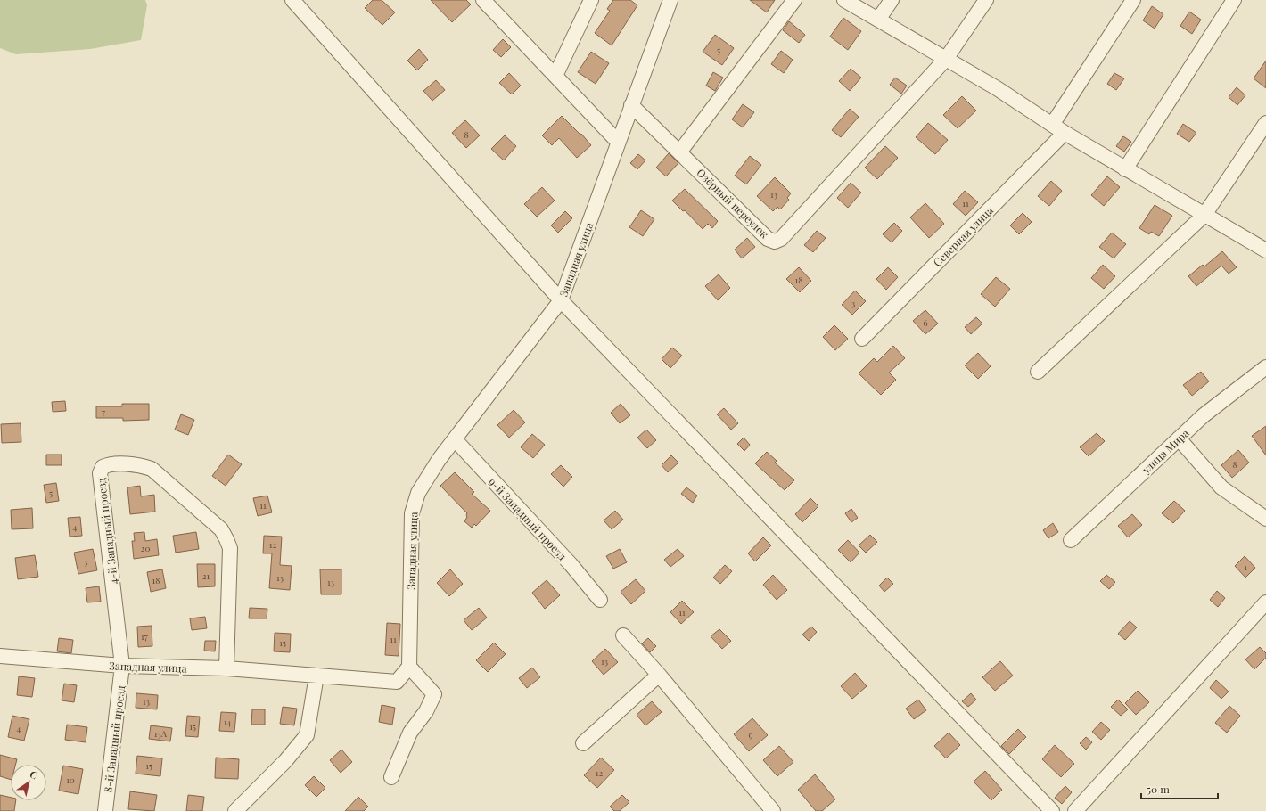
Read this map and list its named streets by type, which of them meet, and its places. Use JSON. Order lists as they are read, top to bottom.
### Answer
{
  "streets": {
    "street": [
      "Озёрный переулок",
      "Северная улица",
      "Западная улица",
      "улица Мира",
      "9-й Западный проезд",
      "4-й Западный проезд",
      "8-й Западный проезд"
    ]
  },
  "crossings": [
    ["Озёрный переулок", "Западная улица"],
    ["Западная улица", "9-й Западный проезд"],
    ["Западная улица", "4-й Западный проезд"],
    ["Западная улица", "8-й Западный проезд"],
    ["4-й Западный проезд", "8-й Западный проезд"]
  ],
  "house_numbers": [
    "5",
    "8",
    "13",
    "11",
    "18",
    "3",
    "6",
    "7",
    "8",
    "5",
    "11",
    "4",
    "12",
    "20",
    "3",
    "1",
    "21",
    "13",
    "18",
    "13",
    "11",
    "17",
    "11",
    "15",
    "13",
    "13",
    "14",
    "15",
    "4",
    "13А",
    "9",
    "15",
    "12",
    "10"
  ],
  "scale_bar": "50 m",
  "north": "top right"
}
